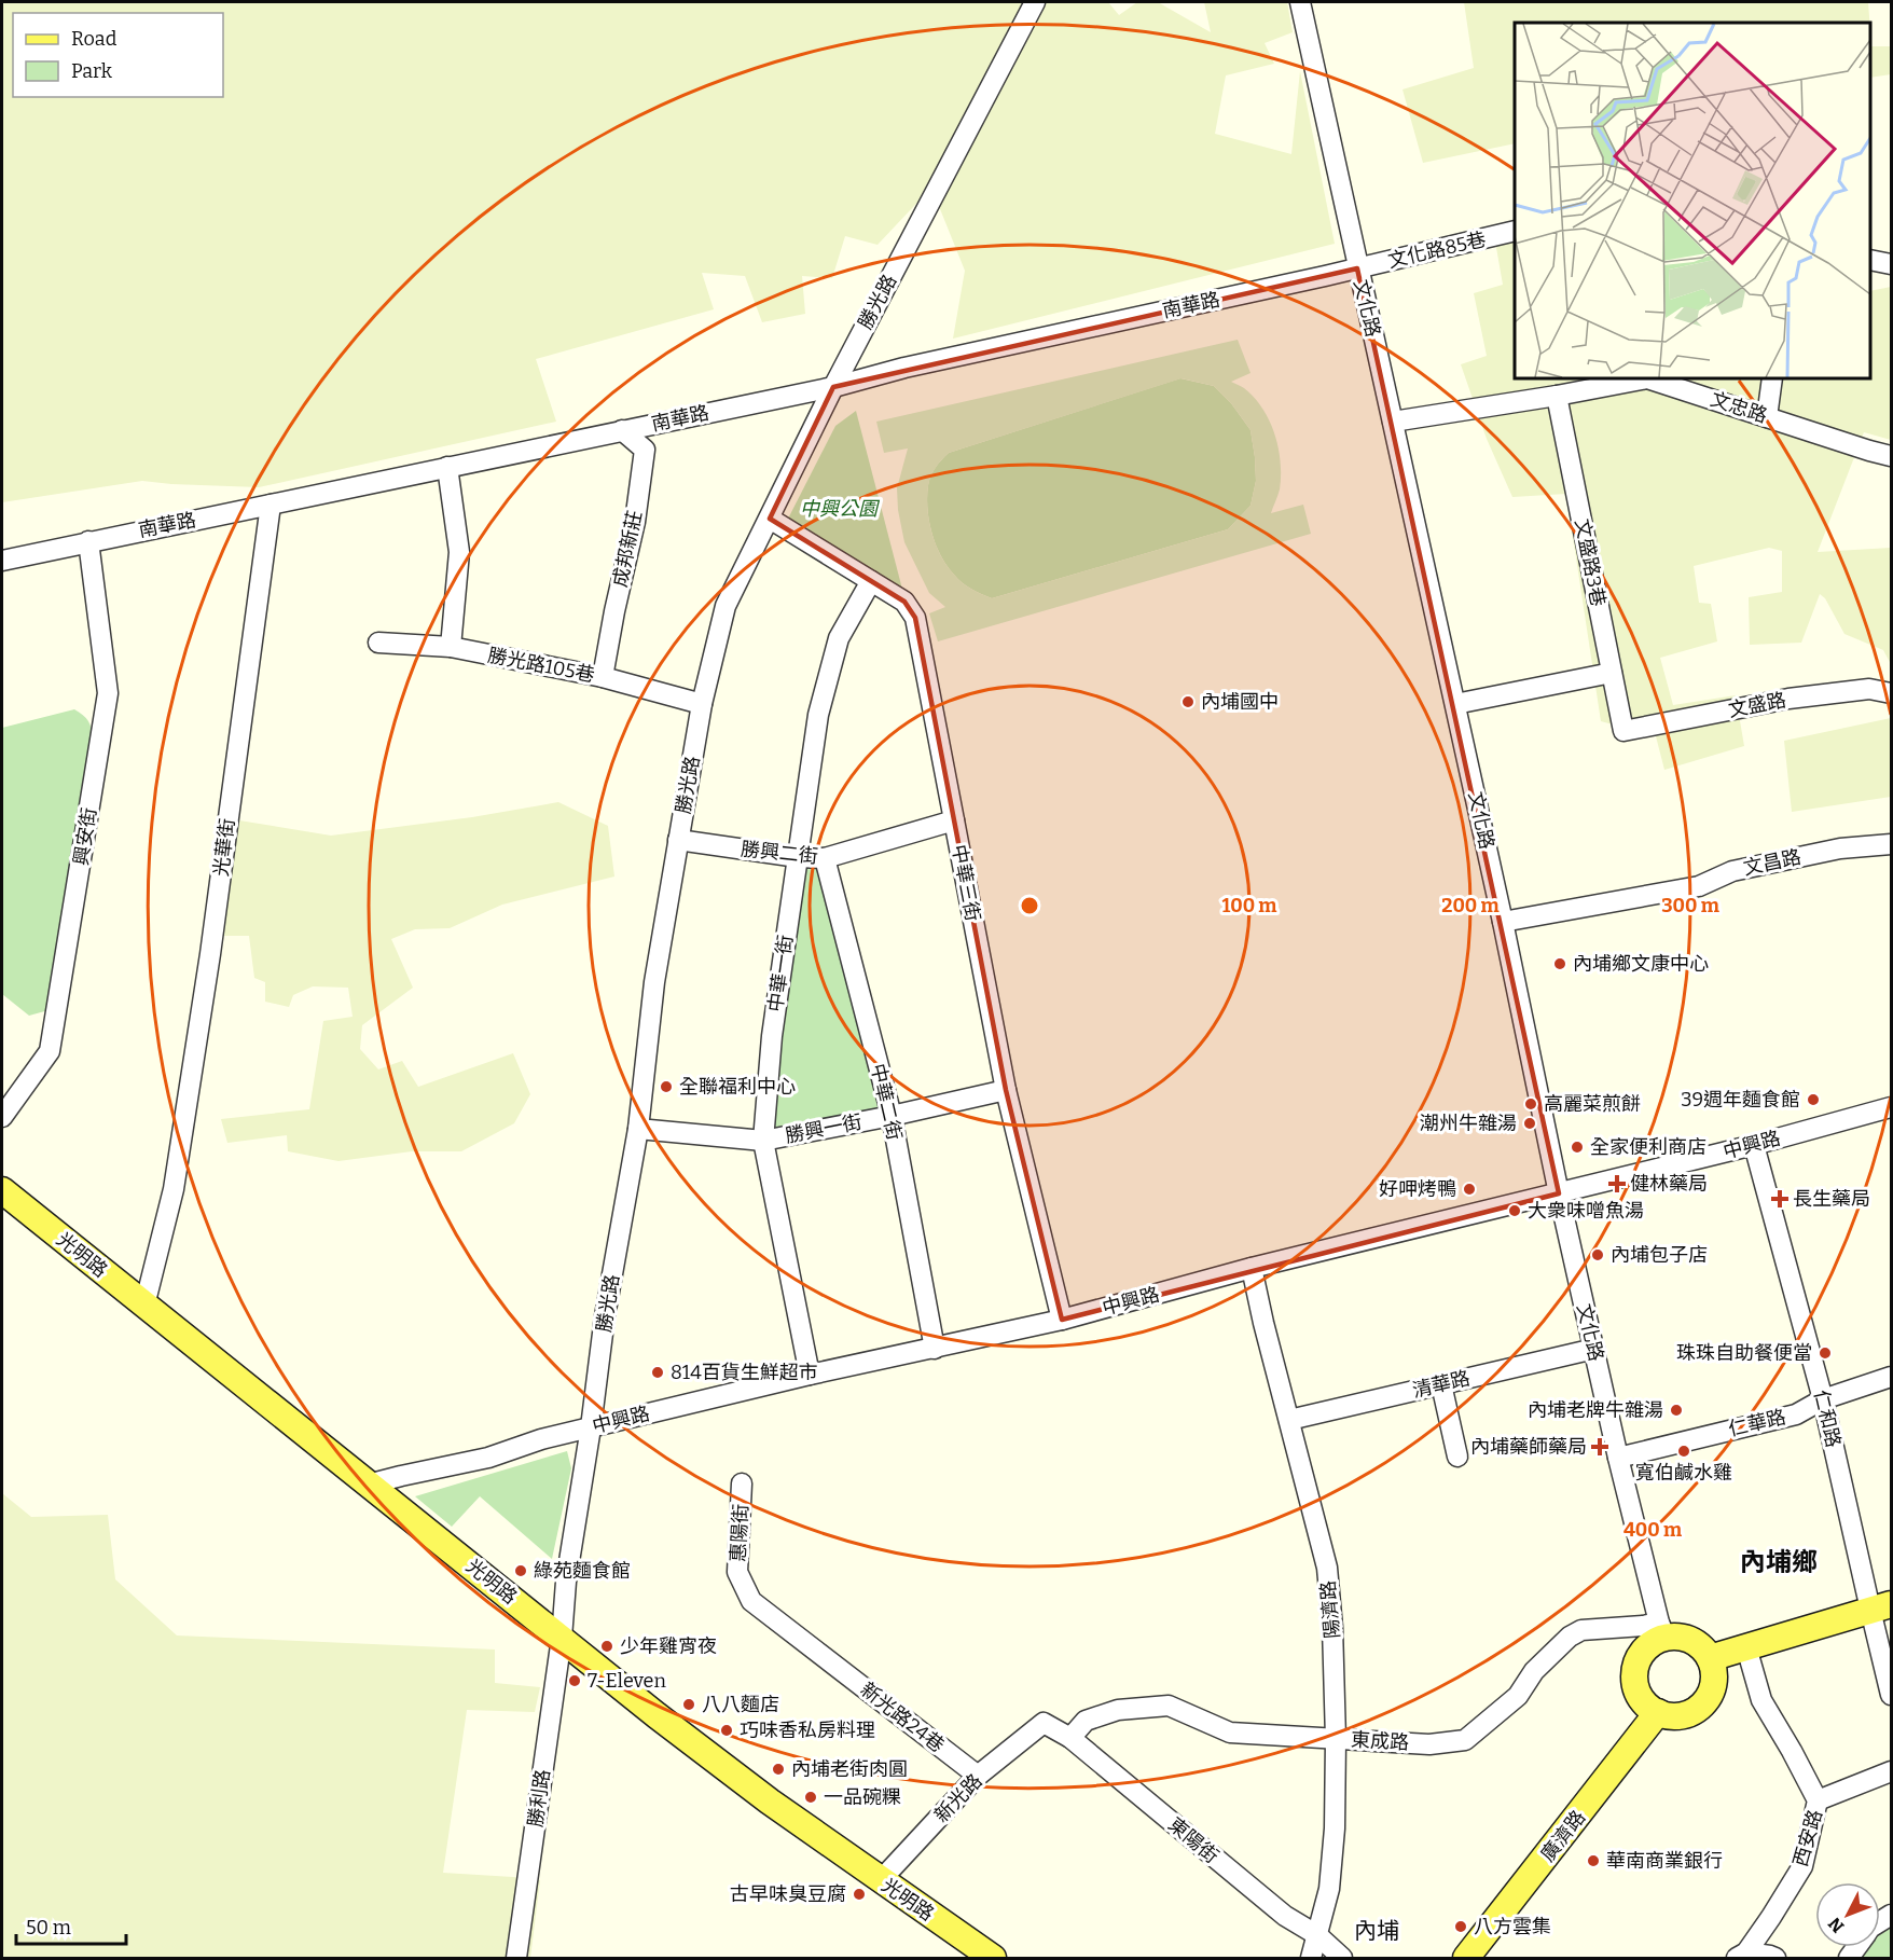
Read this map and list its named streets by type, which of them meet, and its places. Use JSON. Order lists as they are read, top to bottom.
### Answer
{
  "streets": {
    "main road": ["光明路", "廣濟路"],
    "street": [
      "文化路85巷",
      "勝光路",
      "南華路",
      "文化路",
      "文忠路",
      "成邦新莊",
      "文盛路3巷",
      "勝光路105巷",
      "文盛路",
      "興安街",
      "光華街",
      "勝興二街",
      "文昌路",
      "中華三街",
      "中華一街",
      "中華二街",
      "勝興一街",
      "中興路",
      "清華路",
      "仁和路",
      "仁華路",
      "惠陽街",
      "陽濟路",
      "新光路24巷",
      "東成路",
      "勝利路",
      "新光路",
      "西安路",
      "東陽街"
    ]
  },
  "crossings": [
    ["文化路85巷", "南華路"],
    ["文化路85巷", "文化路"],
    ["勝光路", "南華路"],
    ["勝光路", "勝光路105巷"],
    ["勝光路", "勝興二街"],
    ["勝光路", "中華三街"],
    ["勝光路", "勝興一街"],
    ["勝光路", "中興路"],
    ["勝光路", "光明路"],
    ["勝光路", "勝利路"],
    ["南華路", "文化路"],
    ["南華路", "成邦新莊"],
    ["南華路", "興安街"],
    ["南華路", "光華街"],
    ["文化路", "文忠路"],
    ["文化路", "文昌路"],
    ["文化路", "中興路"],
    ["文化路", "清華路"],
    ["文化路", "仁華路"],
    ["文化路", "東成路"],
    ["文化路", "廣濟路"],
    ["文忠路", "文盛路3巷"],
    ["成邦新莊", "勝光路105巷"],
    ["文盛路3巷", "文盛路"],
    ["光華街", "光明路"],
    ["勝興二街", "中華三街"],
    ["勝興二街", "中華一街"],
    ["勝興二街", "中華二街"],
    ["中華三街", "中華一街"],
    ["中華三街", "勝興一街"],
    ["中華三街", "中興路"],
    ["中華一街", "勝興一街"],
    ["中華一街", "中興路"],
    ["中華二街", "勝興一街"],
    ["中華二街", "中興路"],
    ["中興路", "光明路"],
    ["中興路", "仁和路"],
    ["中興路", "陽濟路"],
    ["光明路", "勝利路"],
    ["光明路", "新光路"],
    ["清華路", "陽濟路"],
    ["仁和路", "仁華路"],
    ["惠陽街", "新光路24巷"],
    ["陽濟路", "東成路"],
    ["陽濟路", "東陽街"],
    ["新光路24巷", "新光路"],
    ["東成路", "廣濟路"],
    ["東成路", "東陽街"],
    ["新光路", "東陽街"]
  ],
  "districts": ["內埔鄉", "內埔"],
  "parks": ["中興公園"],
  "places": {
    "other": [
      "內埔國中",
      "內埔鄉文康中心",
      "全聯福利中心",
      "39週年麵食館",
      "高麗菜煎餅",
      "潮州牛雜湯",
      "全家便利商店",
      "好呷烤鴨",
      "大衆味噌魚湯",
      "內埔包子店",
      "珠珠自助餐便當",
      "814百貨生鮮超市",
      "內埔老牌牛雜湯",
      "寬伯鹹水雞",
      "綠苑麵食館",
      "少年雞宵夜",
      "7-Eleven",
      "八八麵店",
      "巧味香私房料理",
      "內埔老街肉圓",
      "一品碗粿",
      "華南商業銀行",
      "古早味臭豆腐",
      "八方雲集"
    ],
    "health": ["健林藥局", "長生藥局", "內埔藥師藥局"]
  },
  "legend": ["Road", "Park"],
  "scale_bar": "50 m",
  "north": "bottom left",
  "rings": [
    "100 m",
    "200 m",
    "300 m",
    "400 m"
  ]
}
